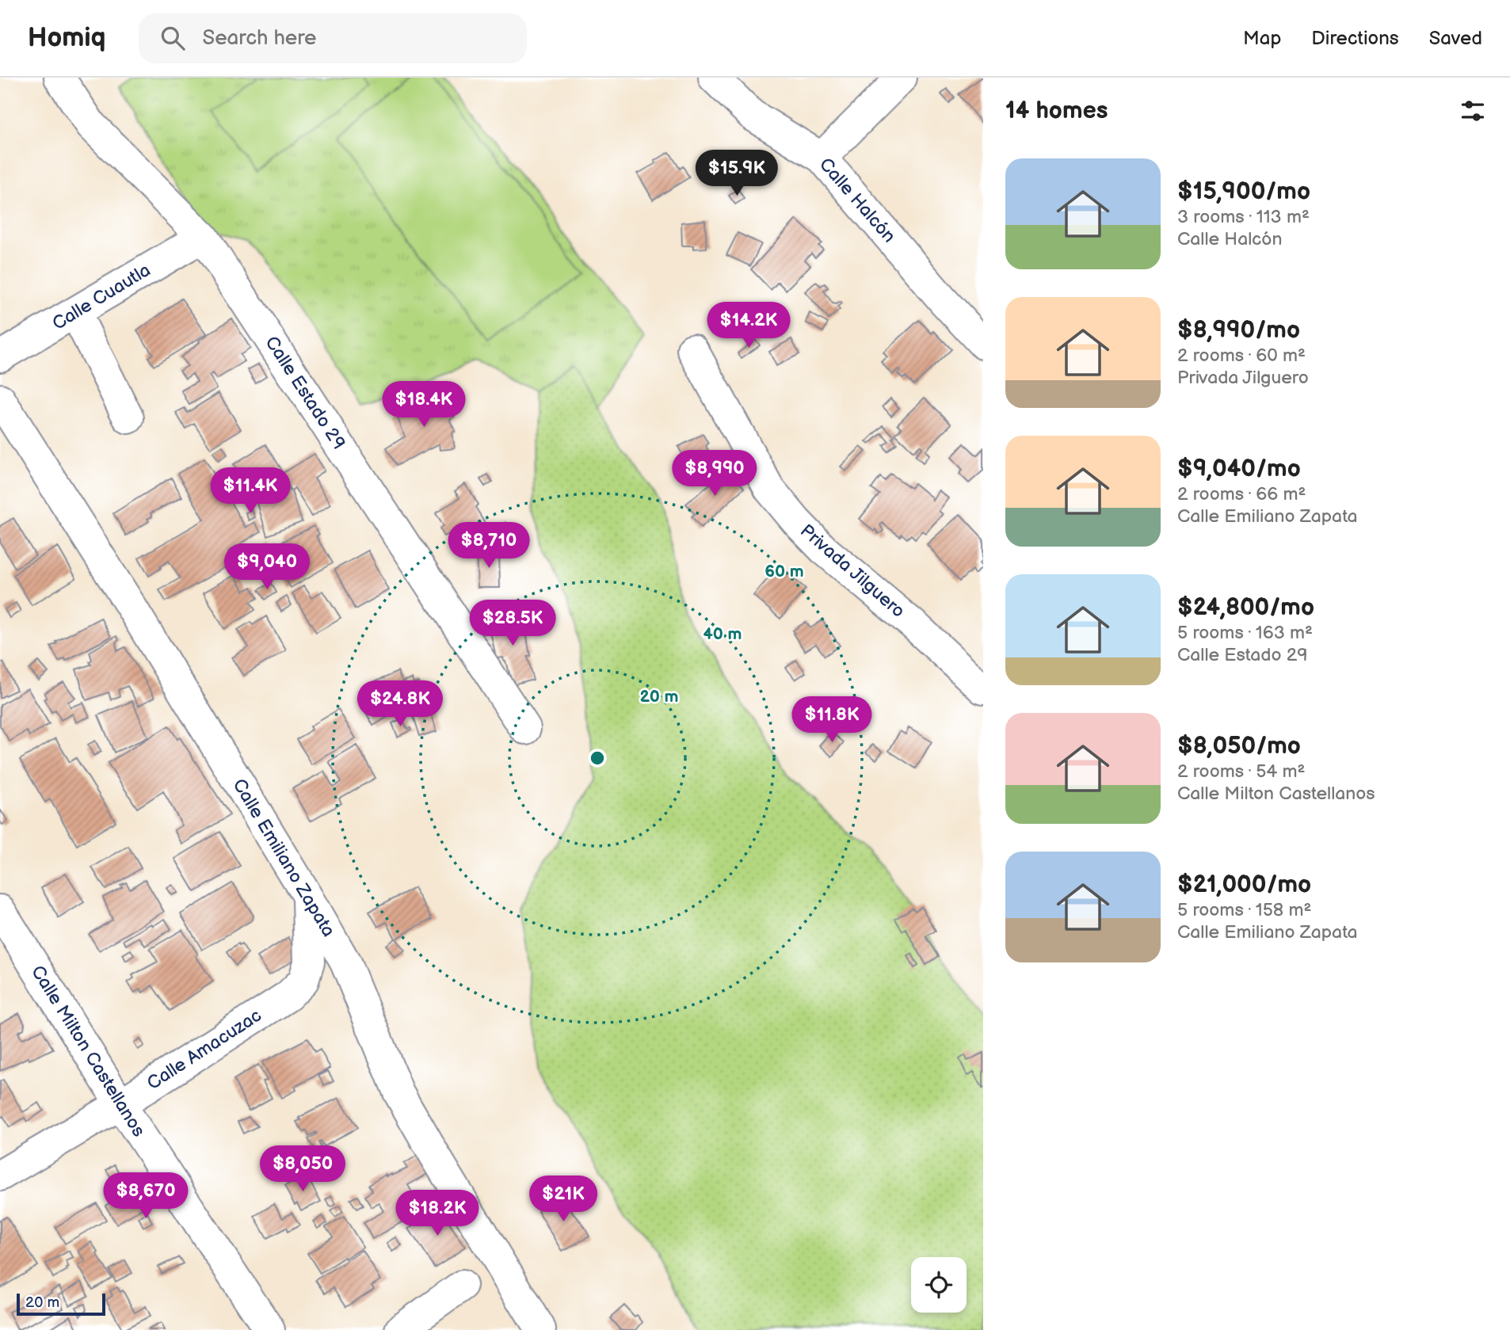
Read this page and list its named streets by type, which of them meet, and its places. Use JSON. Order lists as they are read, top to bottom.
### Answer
{
  "streets": {
    "street": [
      "Calle Halcón",
      "Calle Cuautla",
      "Calle Estado 29",
      "Privada Jilguero",
      "Calle Emiliano Zapata",
      "Calle Amacuzac",
      "Calle Milton Castellanos"
    ]
  },
  "crossings": [
    ["Calle Cuautla", "Calle Estado 29"],
    ["Calle Emiliano Zapata", "Calle Amacuzac"],
    ["Calle Amacuzac", "Calle Milton Castellanos"]
  ],
  "scale_bar": "20 m",
  "page": {
    "header": "Homiq",
    "search": "Search here",
    "nav": ["Map", "Directions", "Saved"],
    "heading": "14 homes",
    "list": [
      {
        "name": "$15,900/mo",
        "note": "3 rooms · 113 m² · Calle Halcón"
      },
      {
        "name": "$8,990/mo",
        "note": "2 rooms · 60 m² · Privada Jilguero"
      },
      {
        "name": "$9,040/mo",
        "note": "2 rooms · 66 m² · Calle Emiliano Zapata"
      },
      {
        "name": "$24,800/mo",
        "note": "5 rooms · 163 m² · Calle Estado 29"
      },
      {
        "name": "$8,050/mo",
        "note": "2 rooms · 54 m² · Calle Milton Castellanos"
      },
      {
        "name": "$21,000/mo",
        "note": "5 rooms · 158 m² · Calle Emiliano Zapata"
      }
    ],
    "price": [
      "$15.9K",
      "$14.2K",
      "$18.4K",
      "$8,990",
      "$11.4K",
      "$8,710",
      "$9,040",
      "$28.5K",
      "$24.8K",
      "$11.8K",
      "$8,050",
      "$8,670",
      "$21K",
      "$18.2K"
    ],
    "scale": "20 m"
  },
  "rings": ["60 m", "40 m", "20 m"]
}
